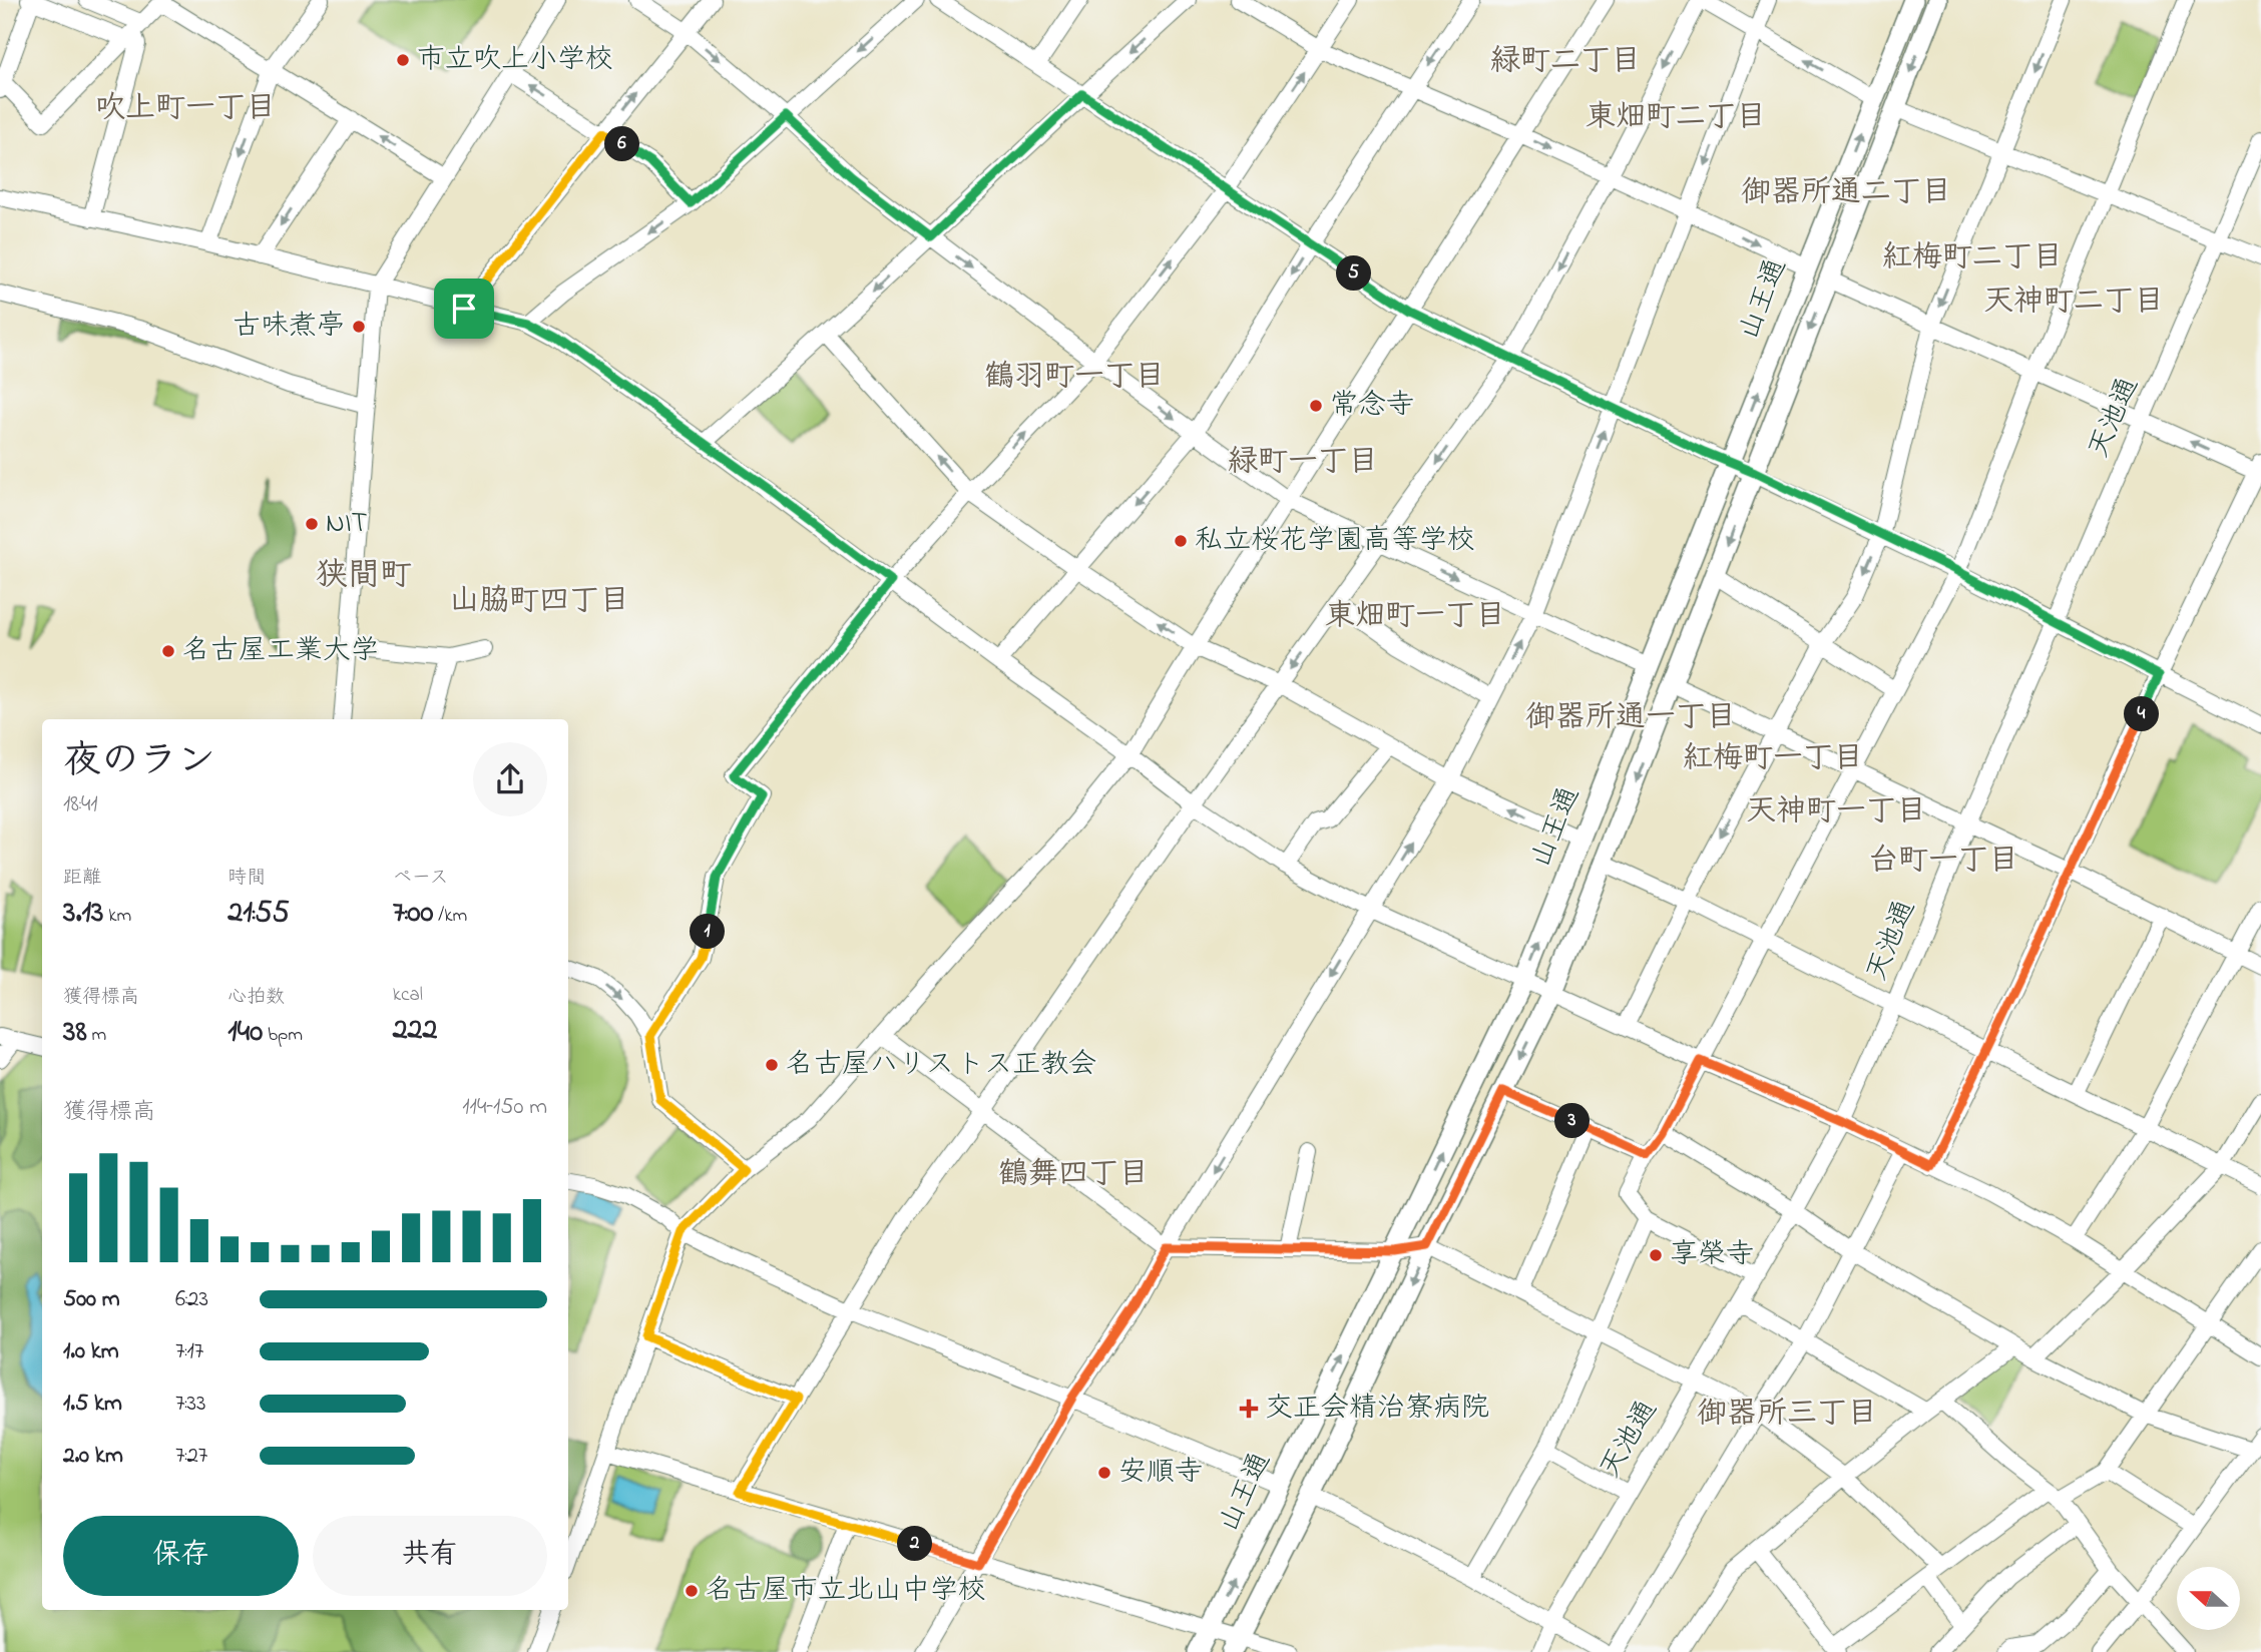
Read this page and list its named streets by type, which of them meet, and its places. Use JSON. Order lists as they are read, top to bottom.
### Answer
{
  "streets": {
    "main road": ["山王通"],
    "street": ["天池通"]
  },
  "districts": [
    "緑町二丁目",
    "吹上町一丁目",
    "東畑町二丁目",
    "御器所通二丁目",
    "紅梅町二丁目",
    "天神町二丁目",
    "鶴羽町一丁目",
    "緑町一丁目",
    "狭間町",
    "山脇町四丁目",
    "東畑町一丁目",
    "御器所通一丁目",
    "紅梅町一丁目",
    "天神町一丁目",
    "台町一丁目",
    "鶴舞四丁目",
    "御器所三丁目"
  ],
  "places": {
    "other": [
      "市立吹上小学校",
      "古味煮亭",
      "常念寺",
      "NIT",
      "私立桜花学園高等学校",
      "名古屋工業大学",
      "名古屋ハリストス正教会",
      "享榮寺",
      "安順寺",
      "名古屋市立北山中学校"
    ],
    "health": ["交正会精治寮病院"]
  },
  "north": "left",
  "page": {
    "pins": [
      "6",
      "5",
      "4",
      "1",
      "3",
      "2"
    ],
    "heading": ["夜のラン", "18:41"],
    "stats": [
      ["距離", "3.13 km"],
      ["時間", "21:55"],
      ["ペース", "7:00 /km"],
      ["獲得標高", "38 m"],
      ["心拍数", "140 bpm"],
      ["kcal", "222"]
    ],
    "chart": ["獲得標高", "114–150 m"],
    "list": [
      {
        "name": "500 m",
        "note": "6:23"
      },
      {
        "name": "1.0 km",
        "note": "7:17"
      },
      {
        "name": "1.5 km",
        "note": "7:33"
      },
      {
        "name": "2.0 km",
        "note": "7:27"
      }
    ],
    "buttons": ["保存", "共有"]
  }
}
